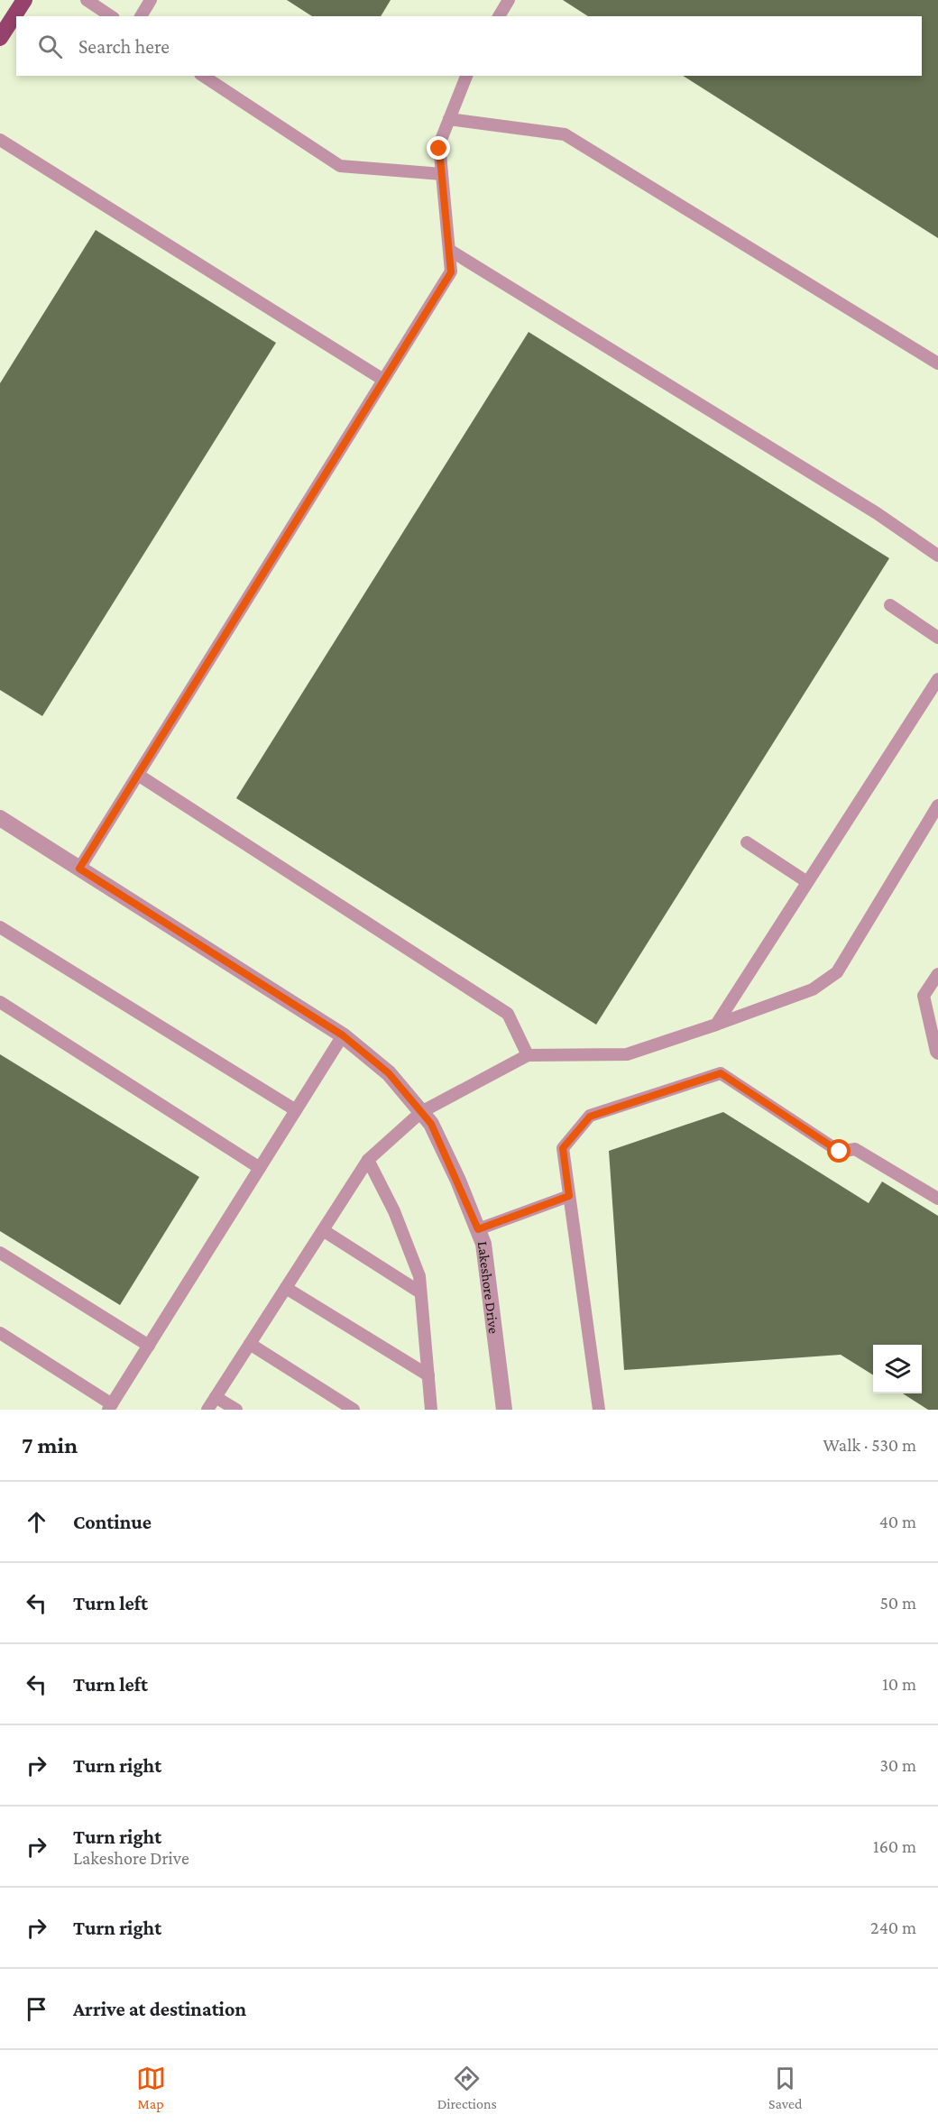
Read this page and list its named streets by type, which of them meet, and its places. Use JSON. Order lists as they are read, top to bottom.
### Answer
{
  "streets": {
    "street": ["Lakeshore Drive"]
  },
  "page": {
    "search": "Search here",
    "heading": ["7 min", "Walk · 530 m"],
    "list": [
      ["Continue", "40 m"],
      ["Turn left", "50 m"],
      ["Turn left", "10 m"],
      ["Turn right", "30 m"],
      ["Turn right", "Lakeshore Drive", "160 m"],
      ["Turn right", "240 m"],
      "Arrive at destination"
    ],
    "nav": ["Map", "Directions", "Saved"]
  }
}
